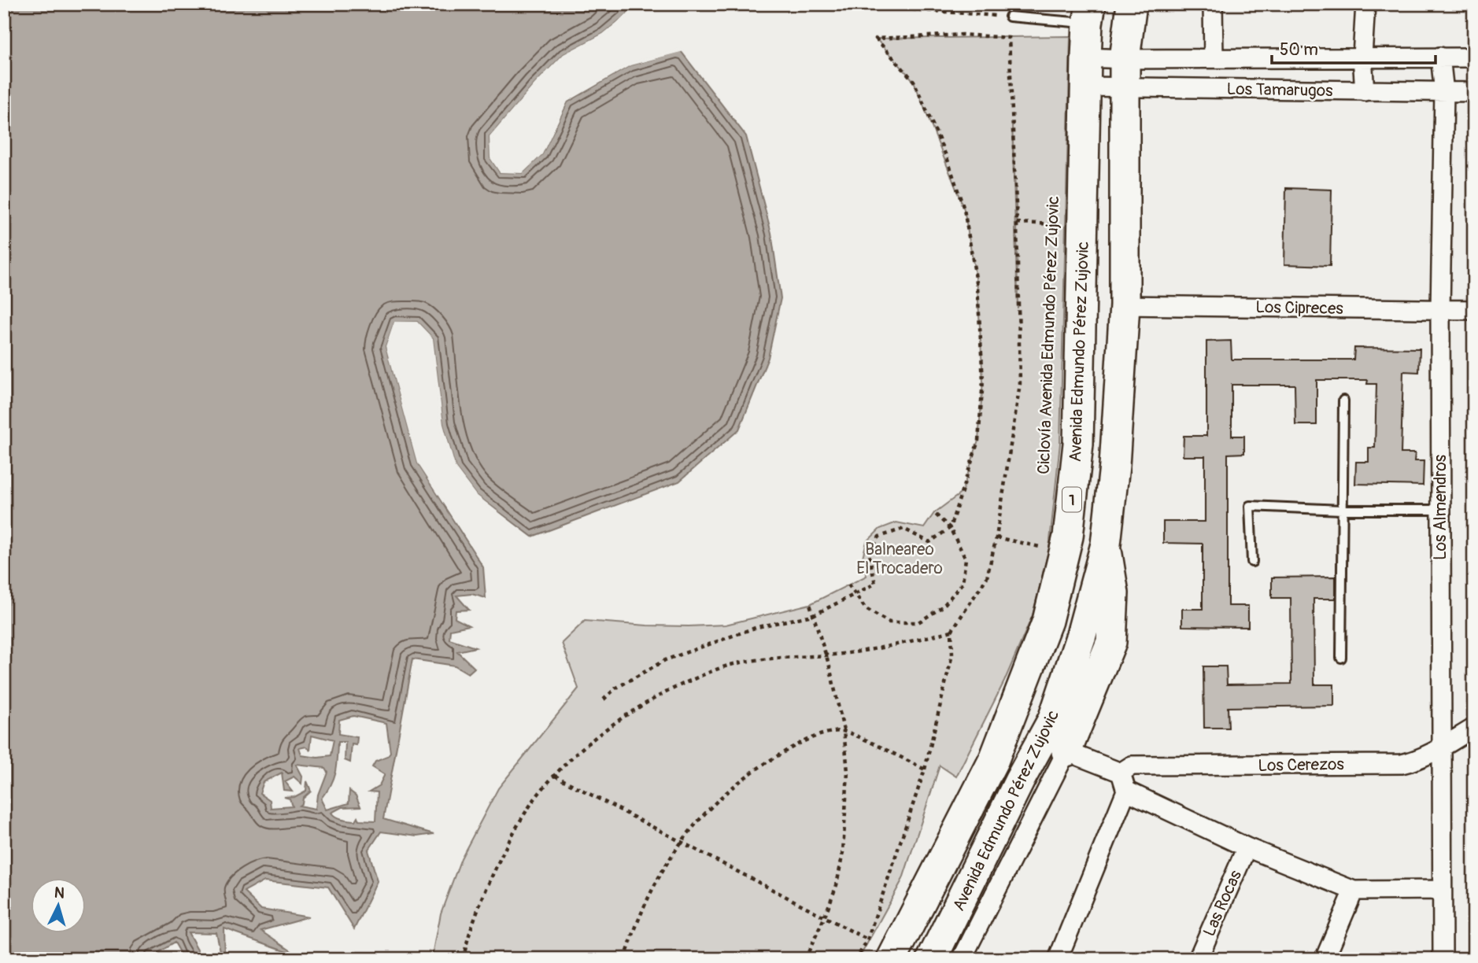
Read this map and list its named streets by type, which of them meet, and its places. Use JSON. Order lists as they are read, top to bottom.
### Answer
{
  "streets": {
    "highway": ["Avenida Edmundo Pérez Zujovic", "1"],
    "street": [
      "Los Tamarugos",
      "Los Cipreces",
      "Los Almendros",
      "Los Cerezos",
      "Las Rocas"
    ]
  },
  "crossings": [
    ["Los Tamarugos", "Avenida Edmundo Pérez Zujovic"],
    ["Los Tamarugos", "Los Almendros"],
    ["Los Cipreces", "Avenida Edmundo Pérez Zujovic"],
    ["Los Cipreces", "Los Almendros"],
    ["Los Almendros", "Los Cerezos"]
  ],
  "parks": ["Balneareo El Trocadero"],
  "scale_bar": "50 m",
  "north": "top"
}
